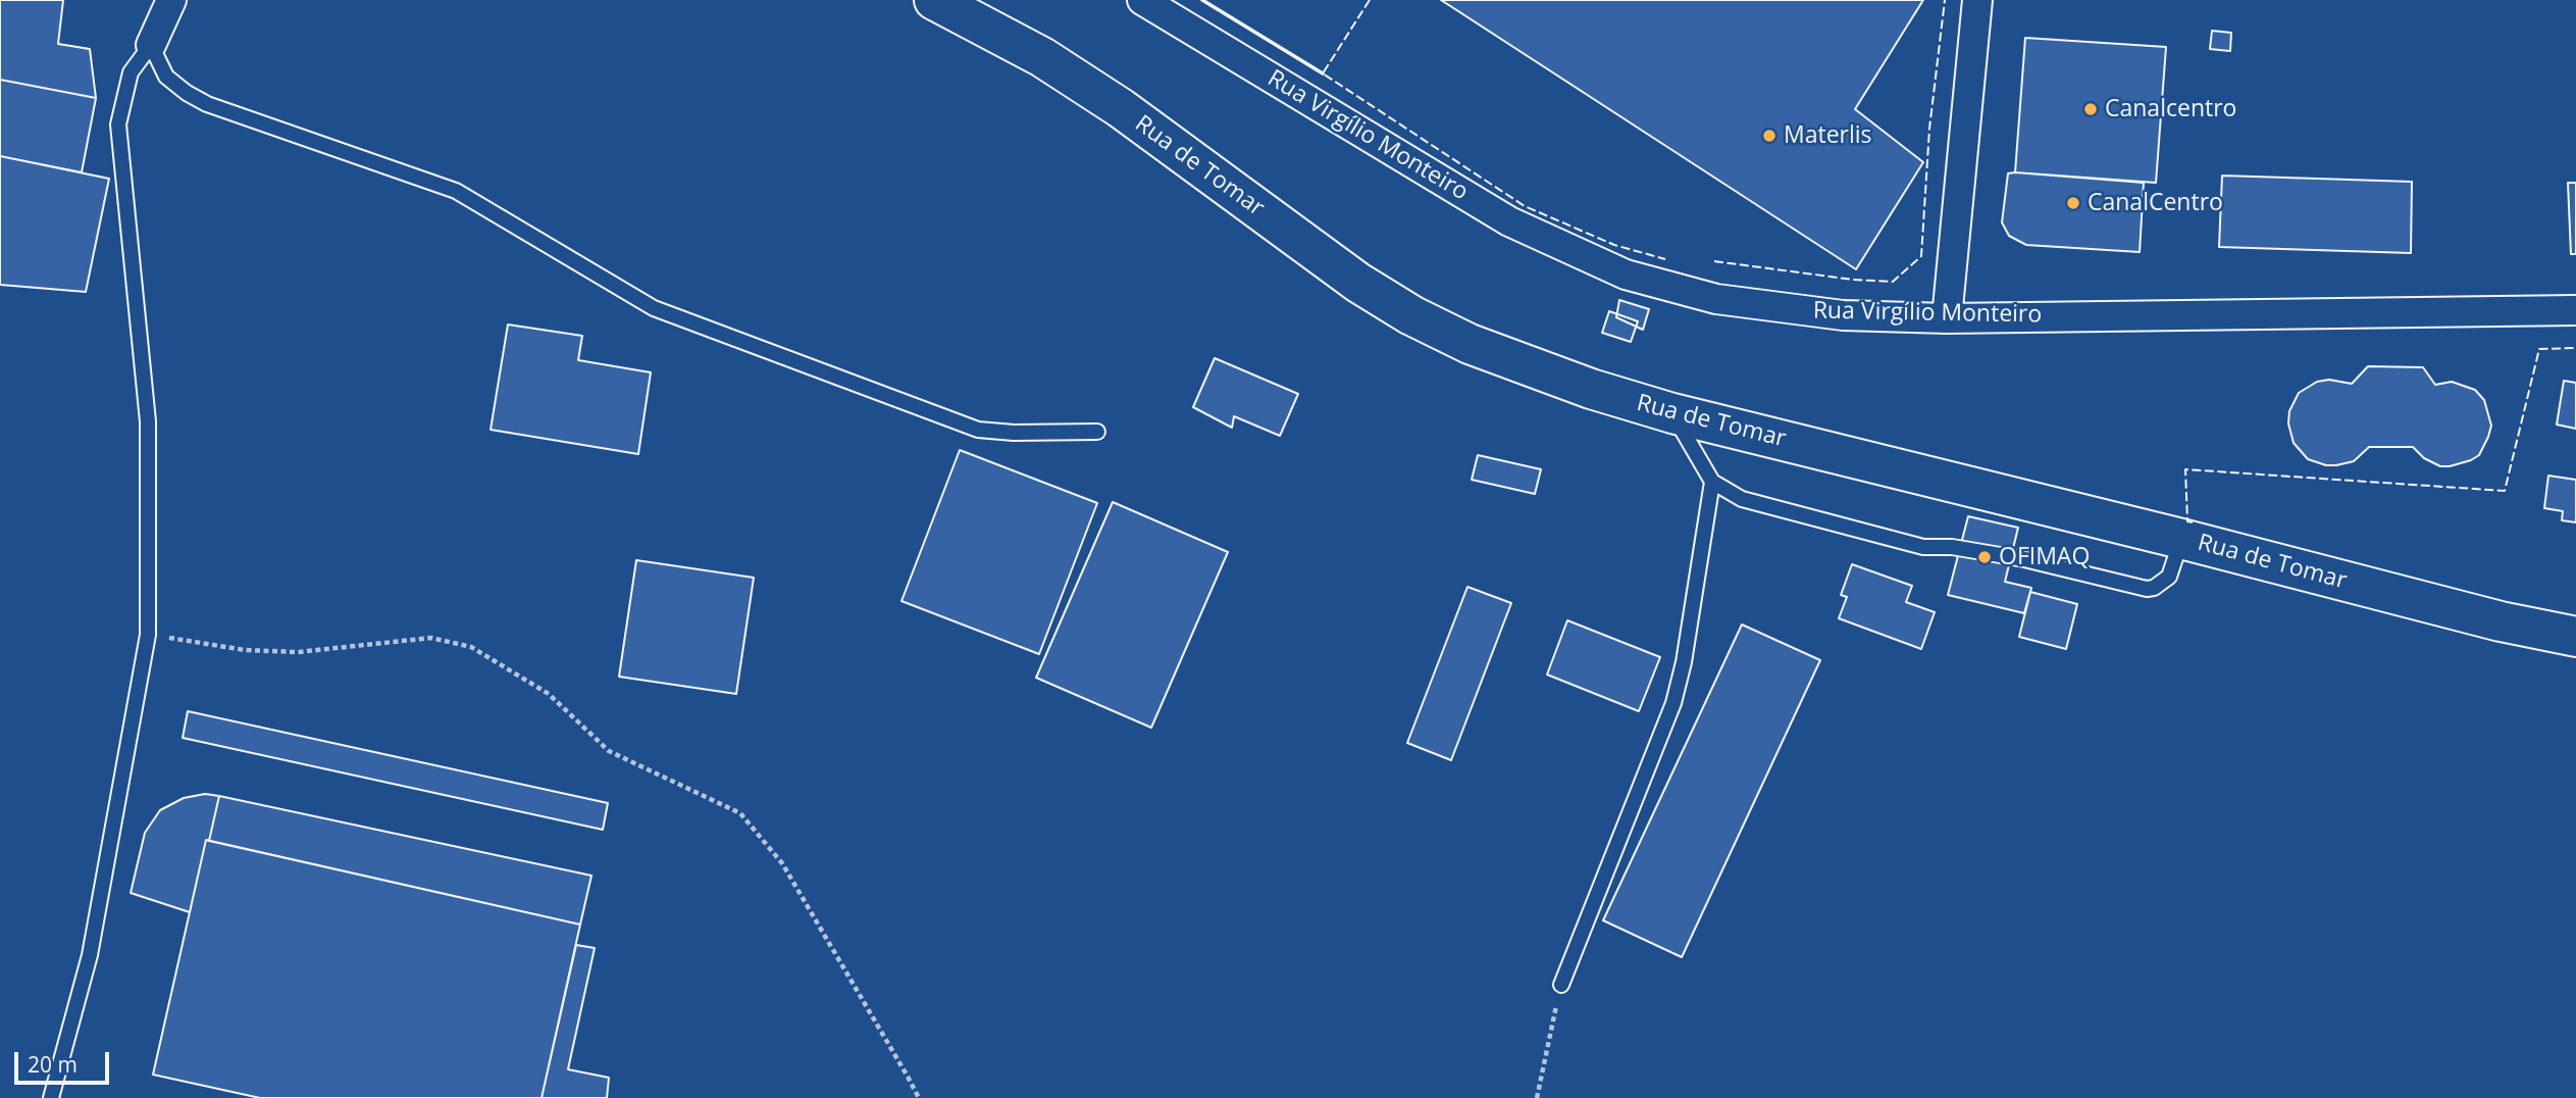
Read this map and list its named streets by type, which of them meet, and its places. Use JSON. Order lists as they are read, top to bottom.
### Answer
{
  "streets": {
    "main road": ["Rua de Tomar"],
    "street": ["Rua Virgílio Monteiro"]
  },
  "places": [
    "Canalcentro",
    "Materlis",
    "CanalCentro",
    "OFIMAQ"
  ],
  "scale_bar": "20 m"
}
